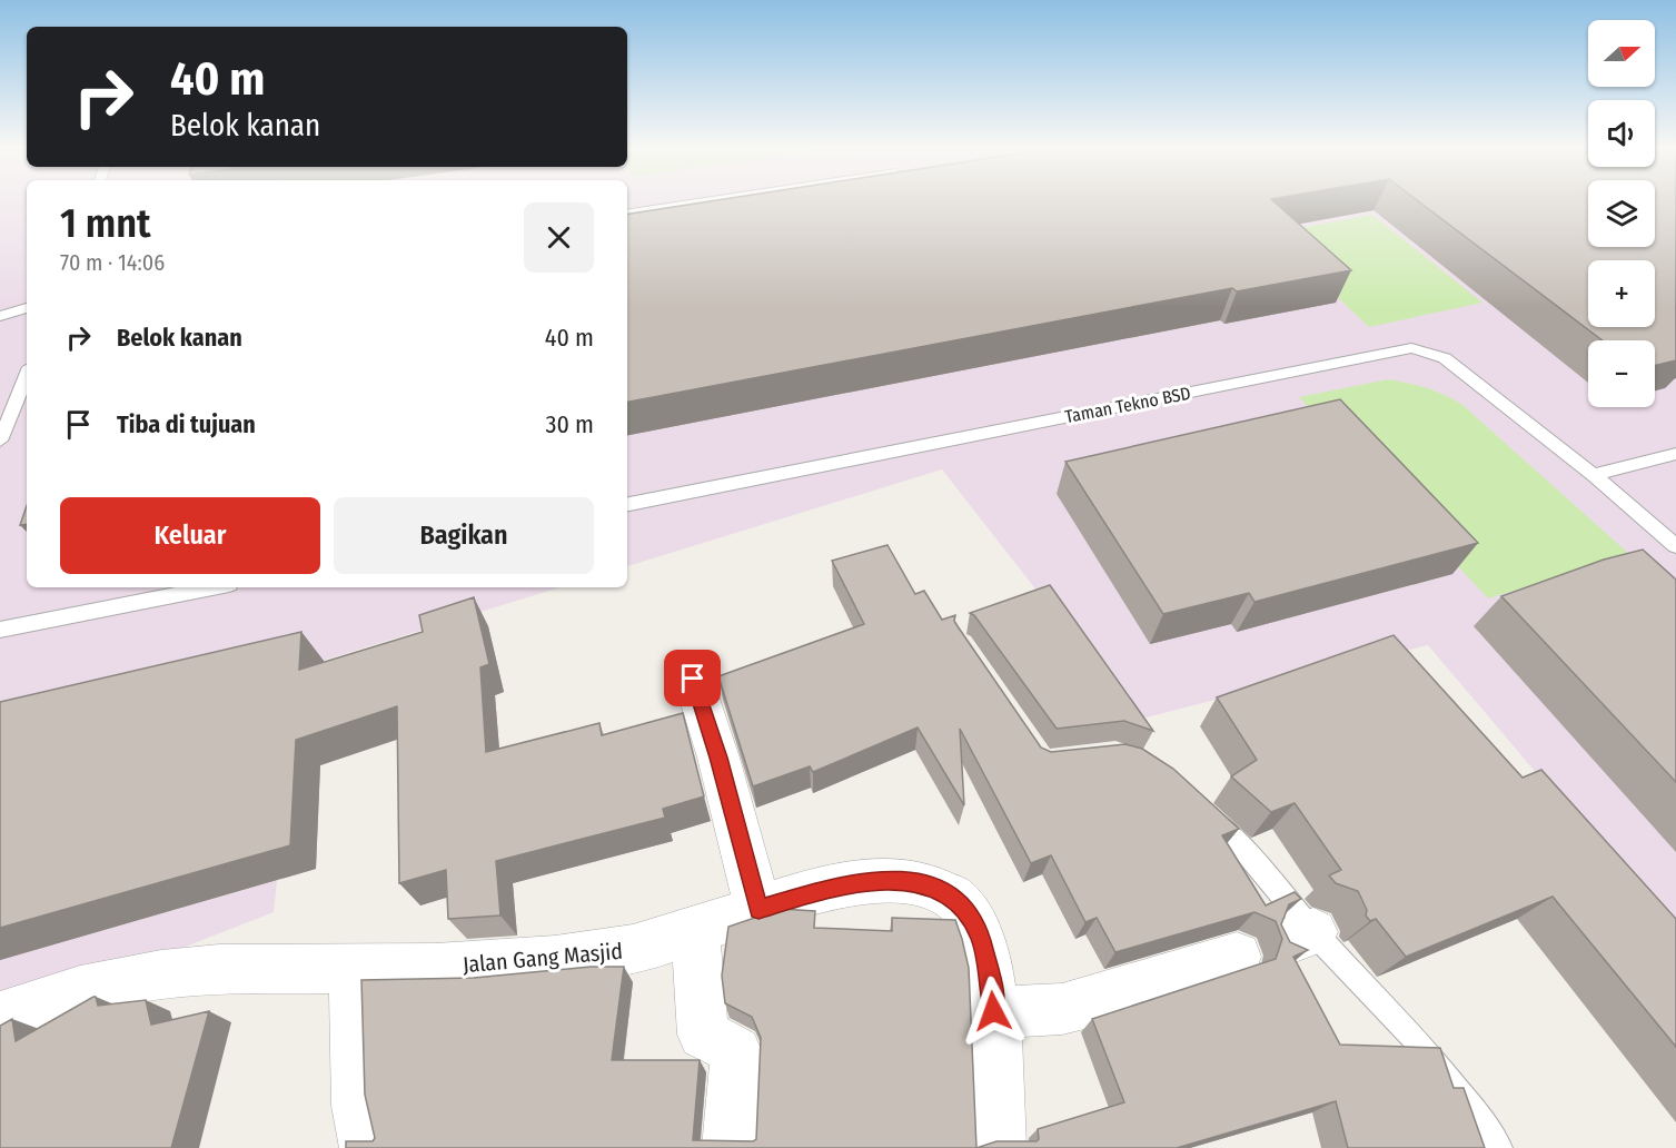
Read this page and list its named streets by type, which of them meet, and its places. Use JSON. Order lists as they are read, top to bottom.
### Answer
{
  "streets": {
    "street": ["Jalan Gang Masjid"],
    "lane": ["Taman Tekno BSD"]
  },
  "north": "right",
  "page": {
    "map_buttons": ["+", "−"],
    "turn": ["40 m", "Belok kanan"],
    "heading": ["1 mnt", "70 m · 14:06"],
    "list": [
      {
        "name": "Belok kanan",
        "value": "40 m"
      },
      {
        "name": "Tiba di tujuan",
        "value": "30 m"
      }
    ],
    "buttons": ["Keluar", "Bagikan"]
  }
}
